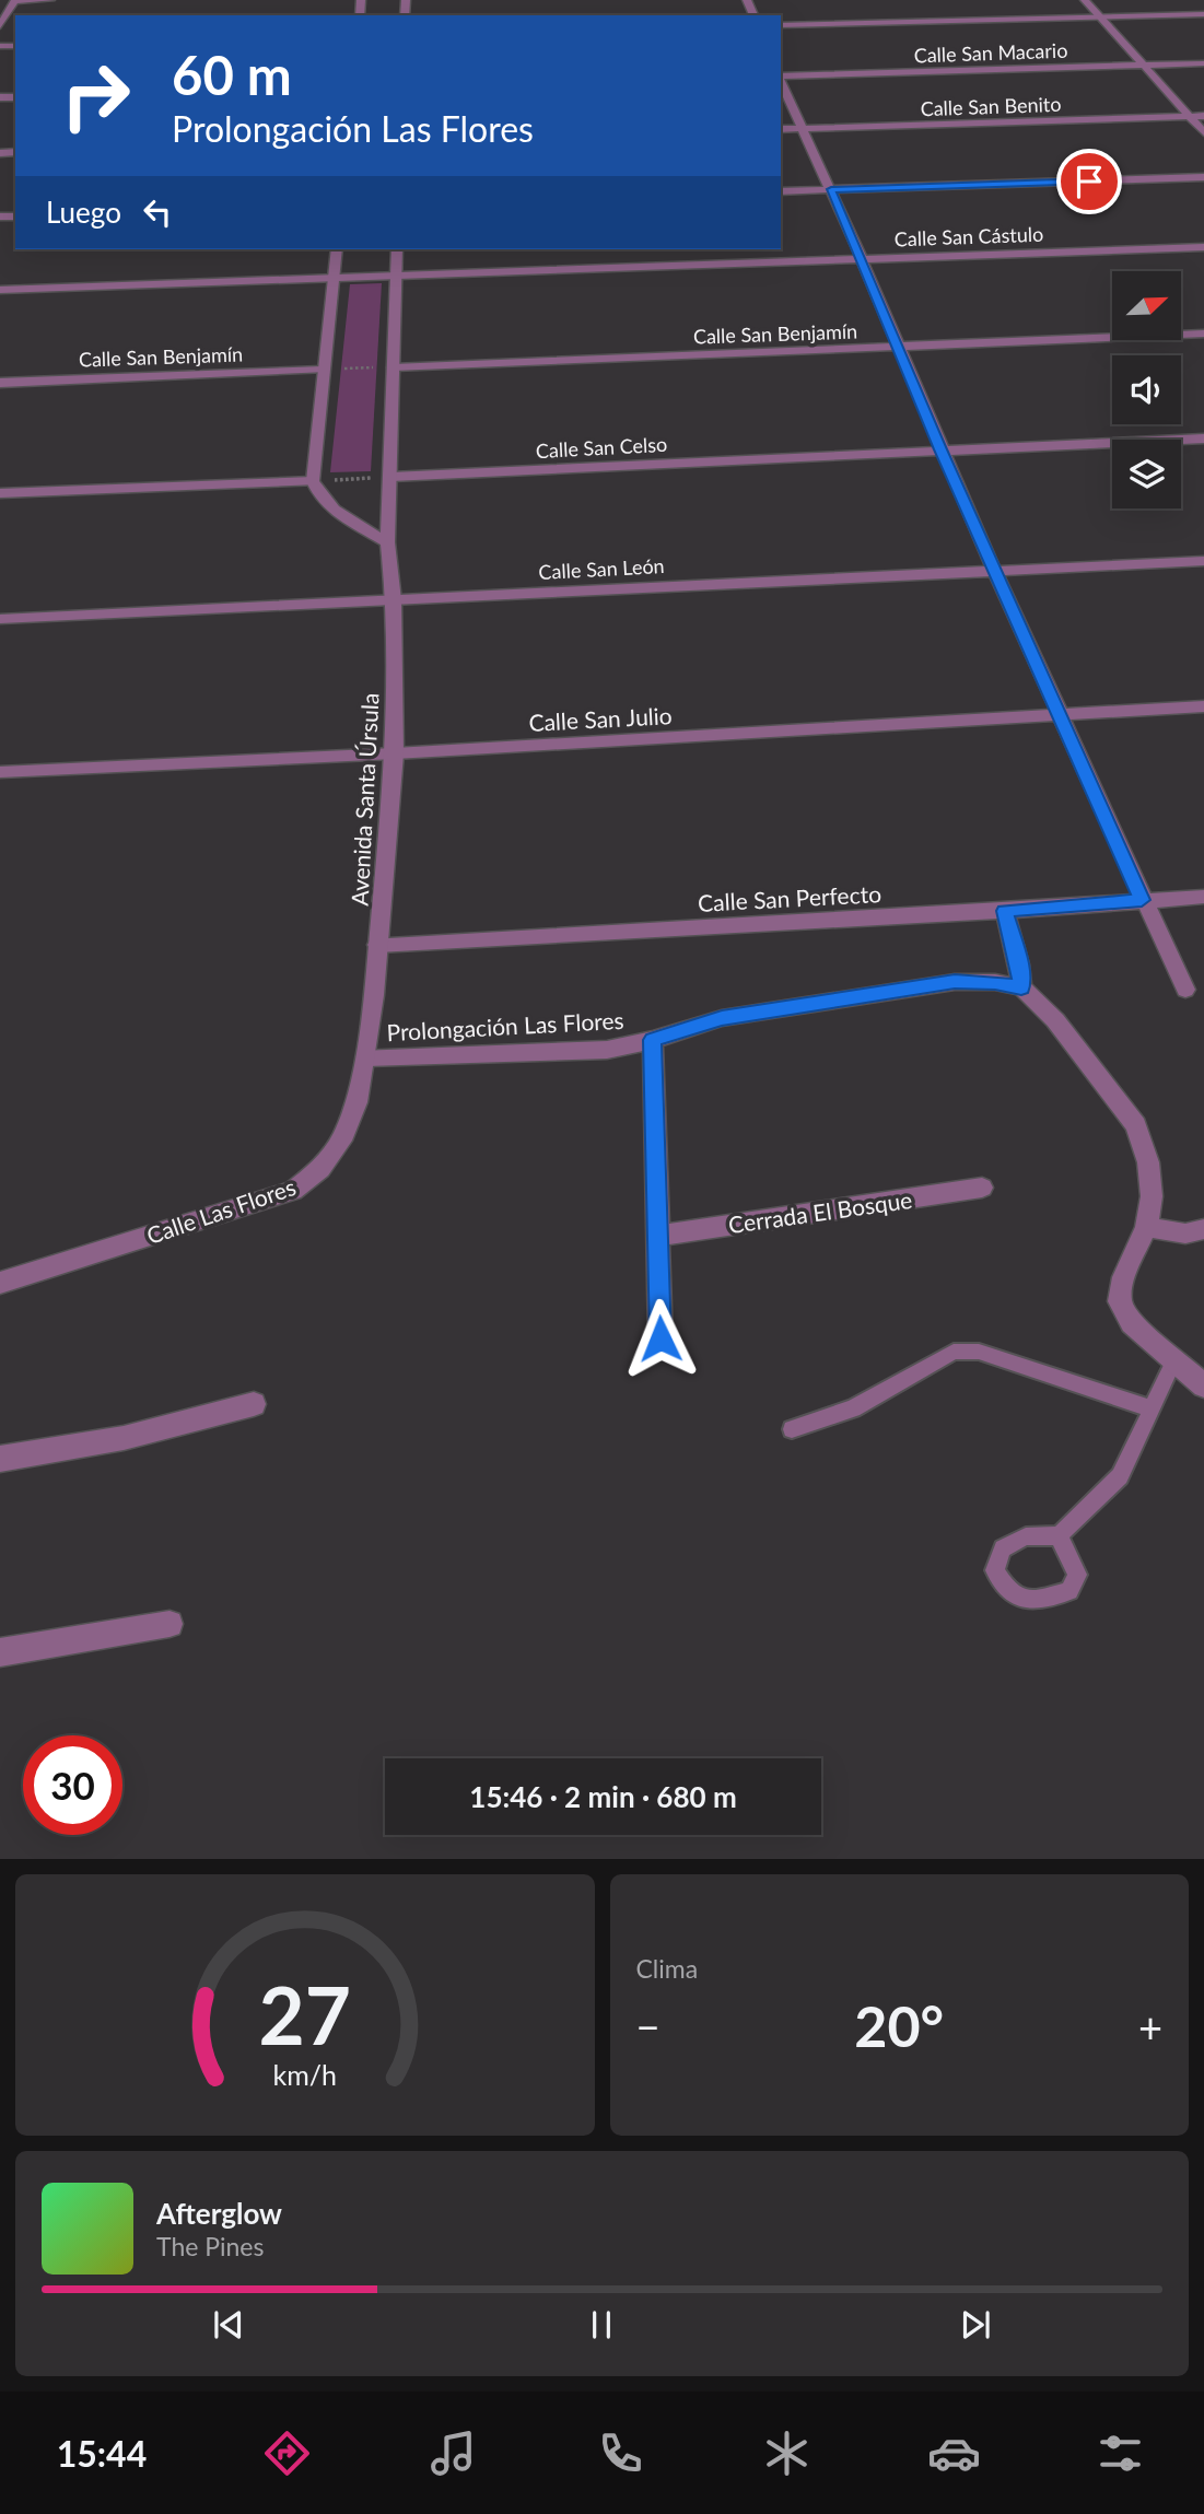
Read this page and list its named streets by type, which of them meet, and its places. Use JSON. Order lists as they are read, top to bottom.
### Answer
{
  "streets": {
    "street": [
      "Calle San Macario",
      "Calle San Benito",
      "Calle San Cástulo",
      "Calle San Benjamín",
      "Calle San Celso",
      "Calle San León",
      "Calle San Julio",
      "Avenida Santa Úrsula",
      "Calle San Perfecto",
      "Prolongación Las Flores",
      "Calle Las Flores",
      "Cerrada El Bosque"
    ]
  },
  "crossings": [
    ["Calle San Cástulo", "Avenida Santa Úrsula"],
    ["Calle San Benjamín", "Avenida Santa Úrsula"],
    ["Calle San Celso", "Avenida Santa Úrsula"],
    ["Calle San León", "Avenida Santa Úrsula"],
    ["Calle San Julio", "Avenida Santa Úrsula"],
    ["Avenida Santa Úrsula", "Calle San Perfecto"],
    ["Avenida Santa Úrsula", "Prolongación Las Flores"],
    ["Avenida Santa Úrsula", "Calle Las Flores"],
    ["Prolongación Las Flores", "Calle Las Flores"]
  ],
  "north": "top right",
  "page": {
    "turn": ["60 m", "Prolongación Las Flores"],
    "then": "Luego",
    "limit": "30",
    "trip": "15:46 · 2 min · 680 m",
    "tile": "Clima",
    "heat": ["−", "20°", "+"],
    "song": ["Afterglow", "The Pines"],
    "tabs": "15:44",
    "gauge": ["27", "km/h"]
  }
}
